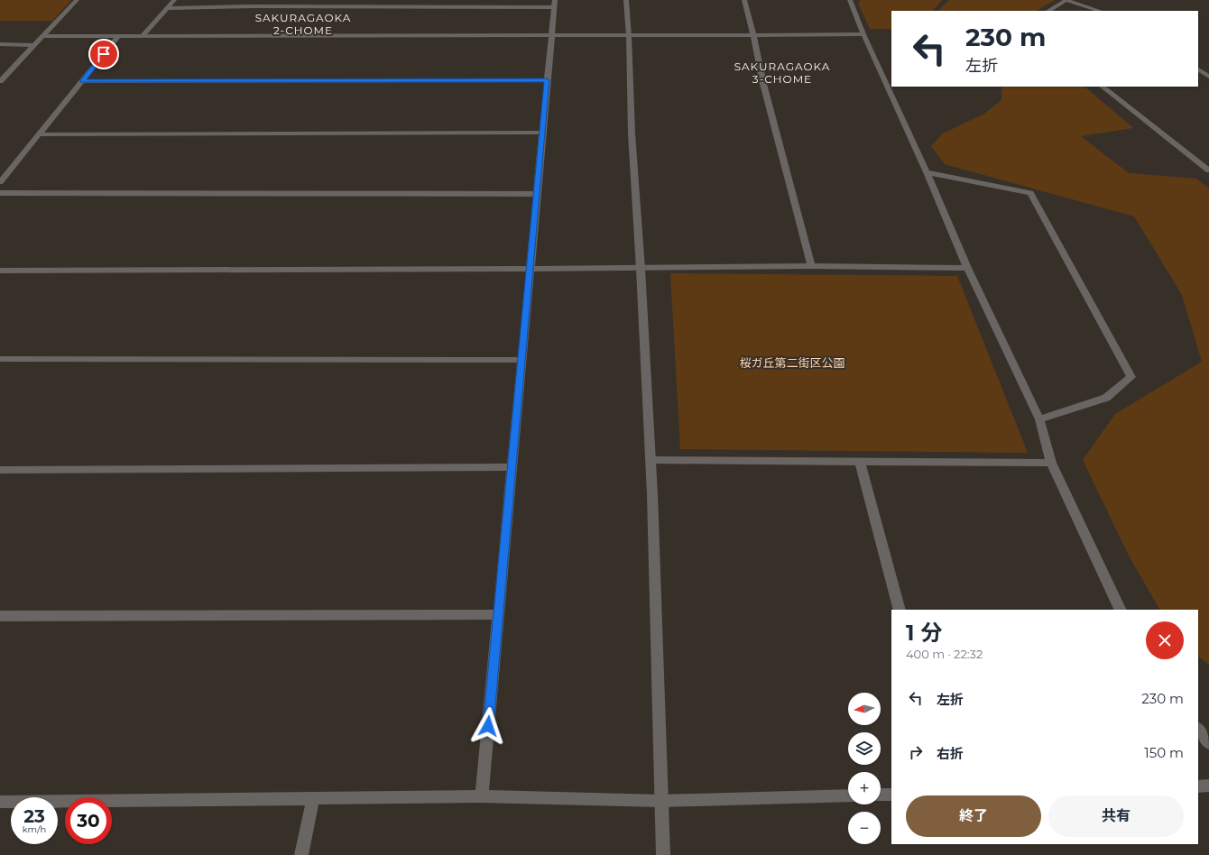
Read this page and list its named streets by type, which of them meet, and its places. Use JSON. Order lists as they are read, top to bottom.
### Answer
{
  "districts": ["SAKURAGAOKA 2-CHOME", "SAKURAGAOKA 3-CHOME"],
  "parks": ["桜ガ丘第二街区公園"],
  "north": "left",
  "page": {
    "turn": ["230 m", "左折"],
    "heading": ["1 分", "400 m · 22:32"],
    "list": [
      {
        "name": "左折",
        "value": "230 m"
      },
      {
        "name": "右折",
        "value": "150 m"
      }
    ],
    "map_buttons": ["+", "−"],
    "buttons": ["終了", "共有"],
    "speed": "23 km/h",
    "limit": "30"
  }
}
